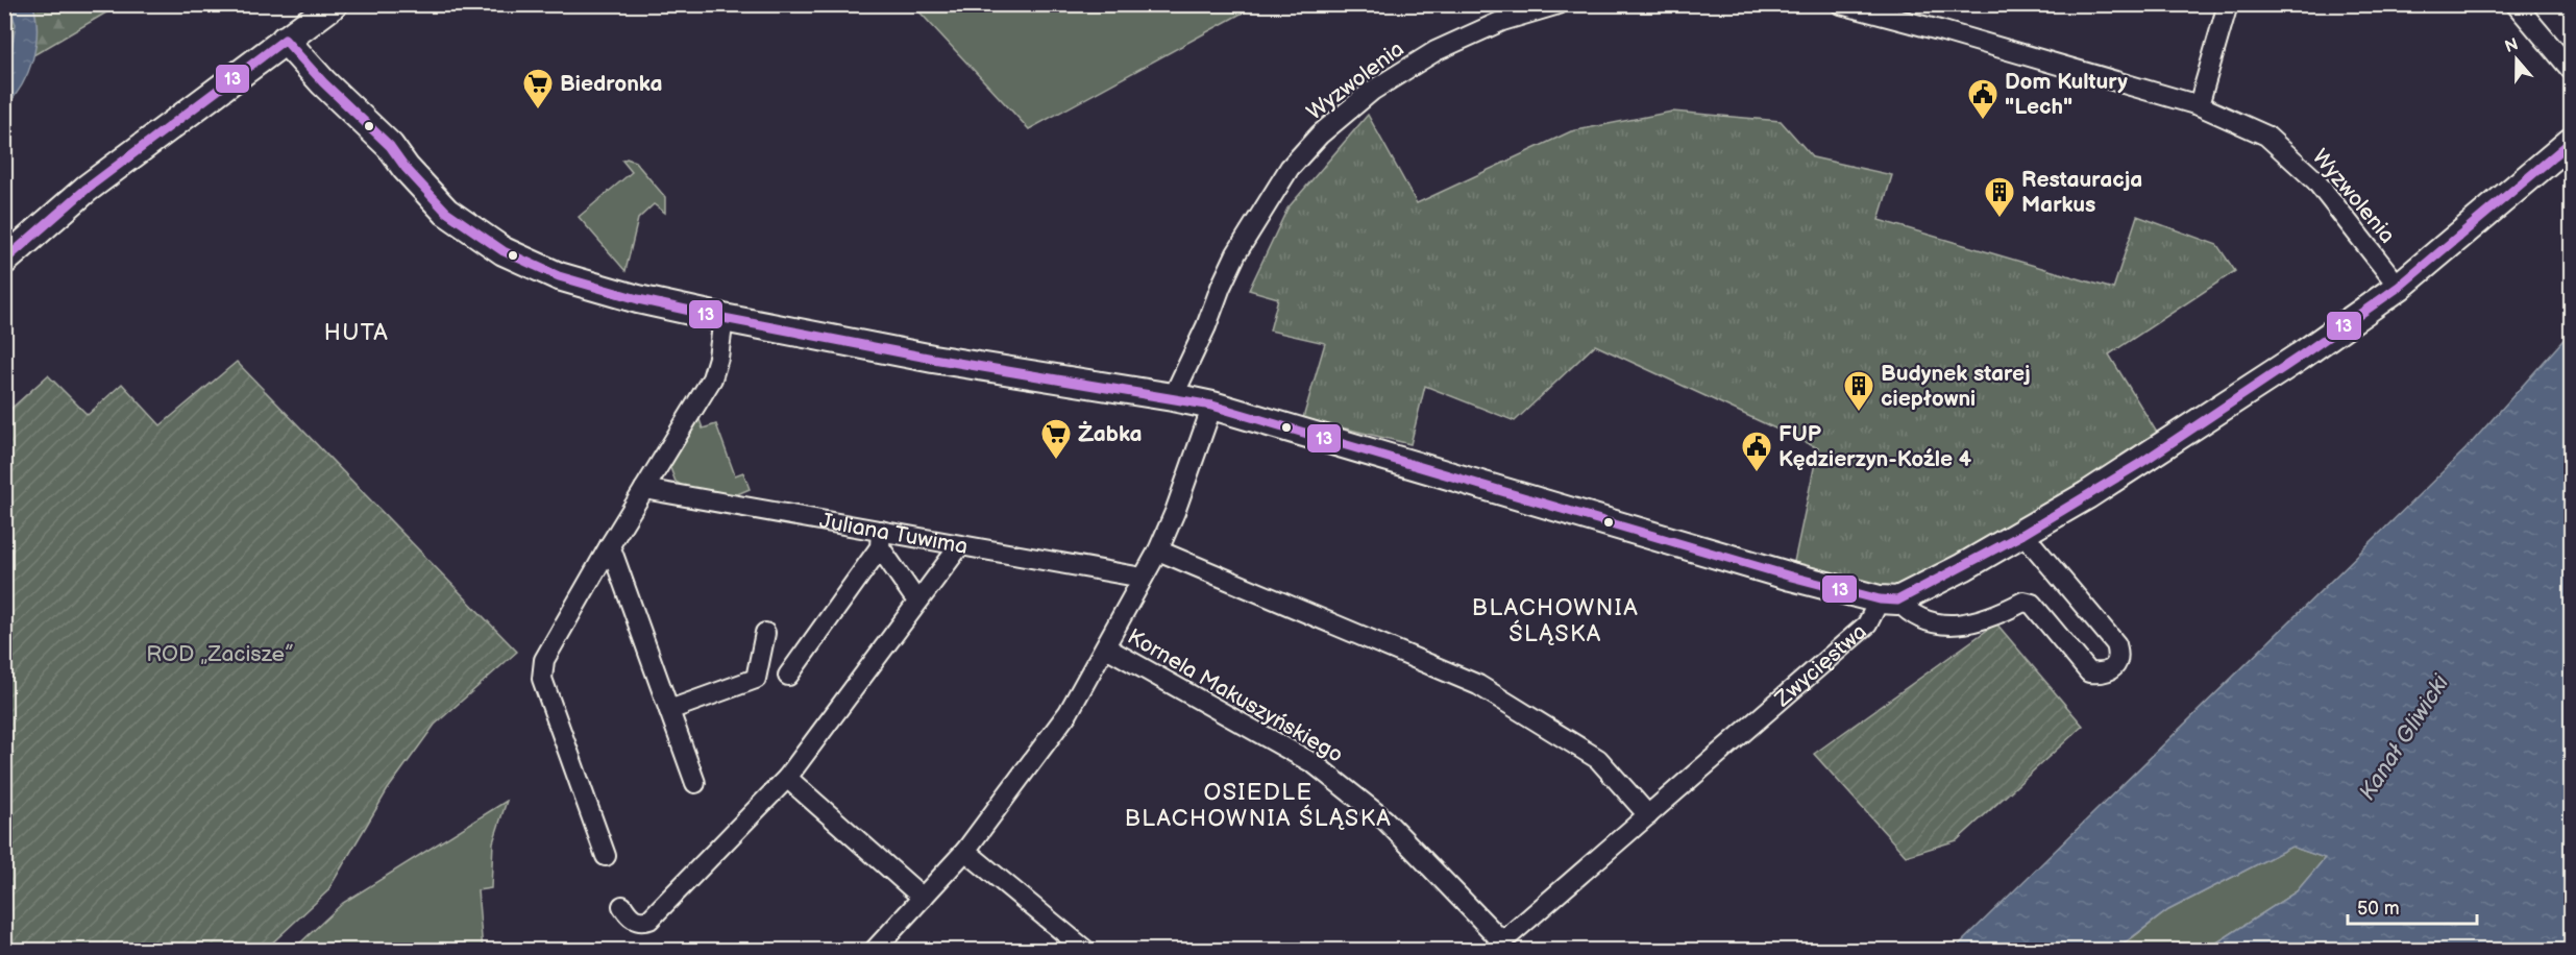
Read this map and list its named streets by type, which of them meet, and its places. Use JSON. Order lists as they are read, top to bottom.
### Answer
{
  "streets": {
    "street": [
      "Wyzwolenia",
      "Juliana Tuwima",
      "Zwycięstwa",
      "Kornela Makuszyńskiego"
    ]
  },
  "crossings": [
    ["Zwycięstwa", "Kornela Makuszyńskiego"]
  ],
  "districts": ["HUTA", "BLACHOWNIA ŚLĄSKA", "OSIEDLE BLACHOWNIA ŚLĄSKA"],
  "water": ["Kanał Gliwicki"],
  "parks": ["ROD „Zacisze”"],
  "places": {
    "supermarket": ["Biedronka", "Żabka"],
    "public building": ["Dom Kultury \"Lech\"", "FUP Kędzierzyn-Koźle 4"],
    "building": ["Restauracja Markus", "Budynek starej ciepłowni"]
  },
  "lines": ["transit line 13"],
  "scale_bar": "50 m",
  "north": "top"
}
